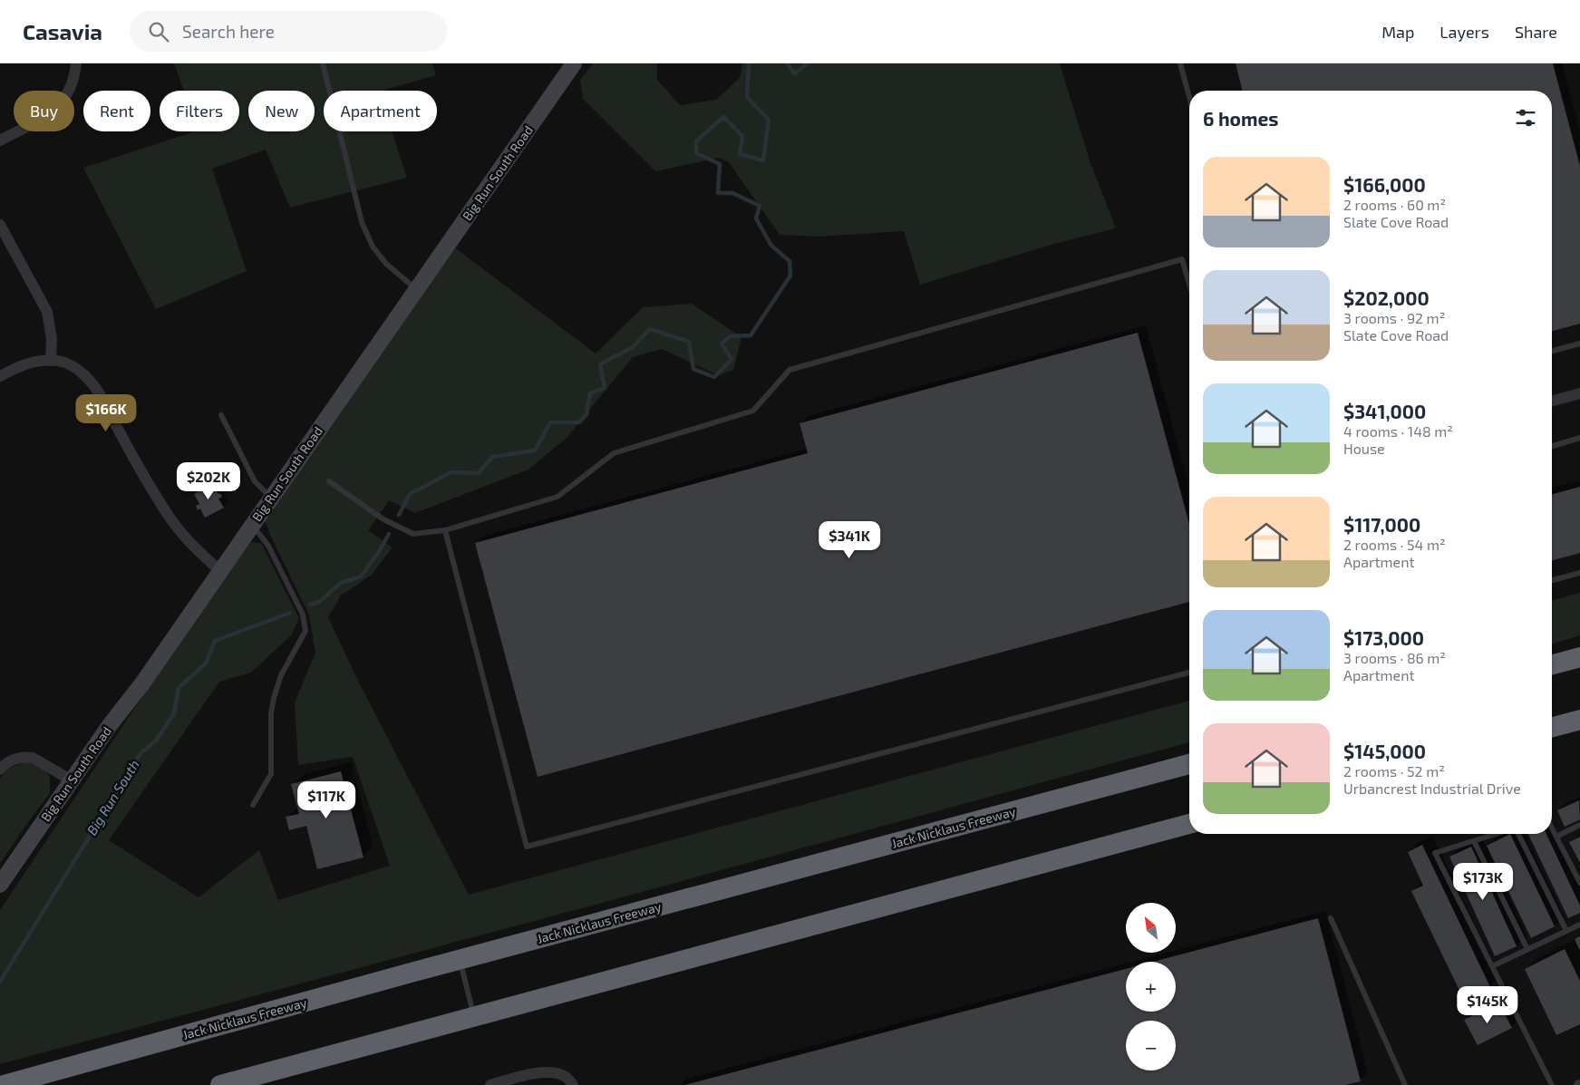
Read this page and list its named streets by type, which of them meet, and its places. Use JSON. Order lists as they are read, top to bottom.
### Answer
{
  "streets": {
    "highway": ["Jack Nicklaus Freeway"],
    "street": ["Big Run South Road"]
  },
  "water": ["Big Run South"],
  "north": "top left",
  "page": {
    "header": "Casavia",
    "search": "Search here",
    "nav": ["Map", "Layers", "Share"],
    "chip": [
      "Buy",
      "Rent",
      "Filters",
      "New",
      "Apartment"
    ],
    "heading": "6 homes",
    "list": [
      {
        "name": "$166,000",
        "note": "2 rooms · 60 m² · Slate Cove Road"
      },
      {
        "name": "$202,000",
        "note": "3 rooms · 92 m² · Slate Cove Road"
      },
      {
        "name": "$341,000",
        "note": "4 rooms · 148 m² · House"
      },
      {
        "name": "$117,000",
        "note": "2 rooms · 54 m² · Apartment"
      },
      {
        "name": "$173,000",
        "note": "3 rooms · 86 m² · Apartment"
      },
      {
        "name": "$145,000",
        "note": "2 rooms · 52 m² · Urbancrest Industrial Drive"
      }
    ],
    "price": [
      "$166K",
      "$202K",
      "$341K",
      "$117K",
      "$173K",
      "$145K"
    ],
    "map_buttons": ["+", "−"]
  }
}
